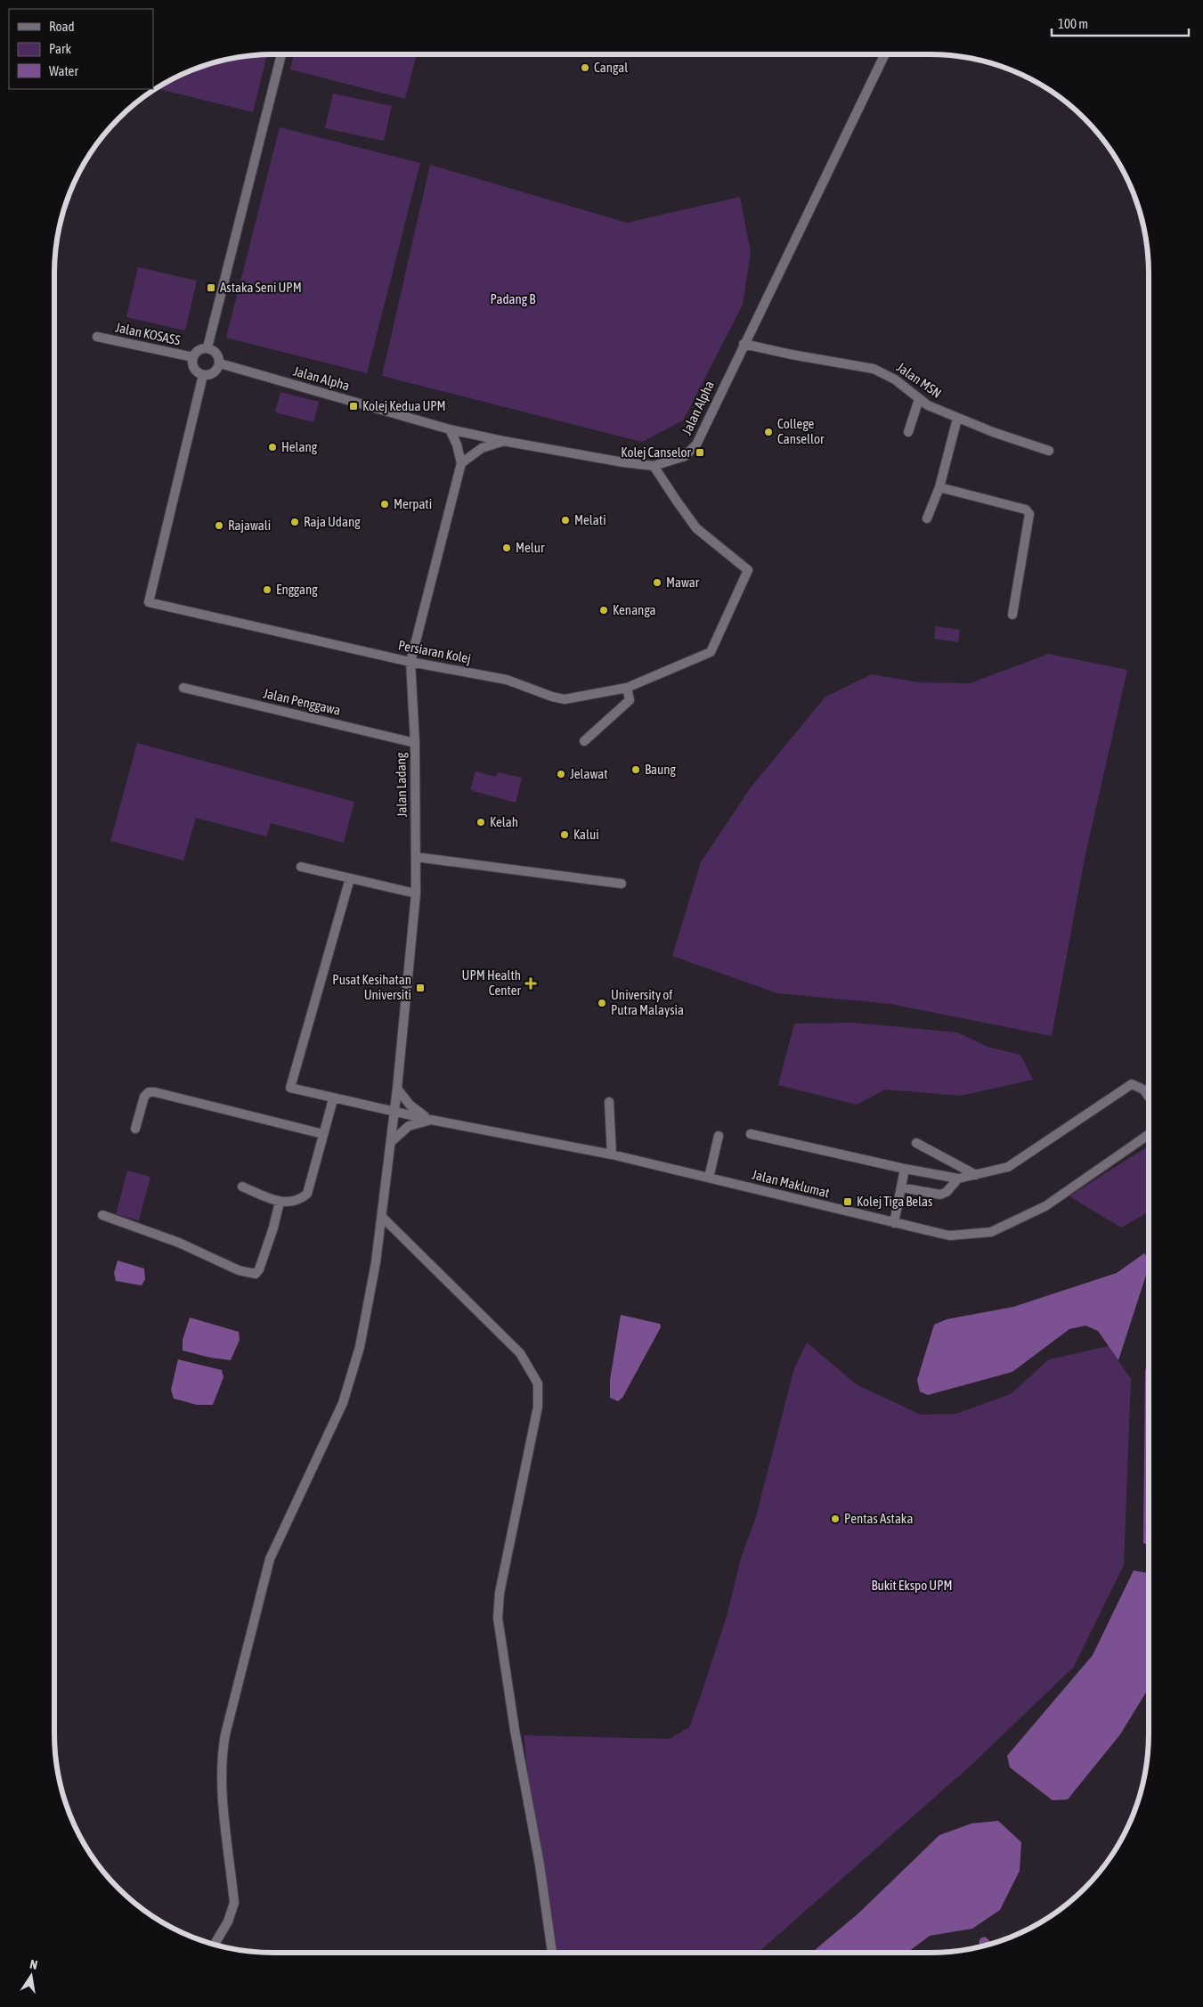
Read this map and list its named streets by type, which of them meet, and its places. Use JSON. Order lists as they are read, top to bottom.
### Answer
{
  "streets": {
    "street": [
      "Jalan KOSASS",
      "Jalan Alpha",
      "Jalan MSN",
      "Persiaran Kolej",
      "Jalan Penggawa",
      "Jalan Ladang",
      "Jalan Maklumat"
    ]
  },
  "crossings": [
    ["Jalan KOSASS", "Jalan Alpha"],
    ["Jalan KOSASS", "Persiaran Kolej"],
    ["Jalan Alpha", "Jalan MSN"],
    ["Jalan Alpha", "Persiaran Kolej"],
    ["Jalan Alpha", "Jalan Ladang"],
    ["Persiaran Kolej", "Jalan Ladang"],
    ["Jalan Penggawa", "Jalan Ladang"],
    ["Jalan Ladang", "Jalan Maklumat"]
  ],
  "parks": ["Padang B", "Bukit Ekspo UPM"],
  "places": {
    "other": [
      "Cangal",
      "College Cansellor",
      "Helang",
      "Merpati",
      "Melati",
      "Raja Udang",
      "Rajawali",
      "Melur",
      "Mawar",
      "Enggang",
      "Kenanga",
      "Baung",
      "Jelawat",
      "Kelah",
      "Kalui",
      "University of Putra Malaysia",
      "Pentas Astaka"
    ],
    "transit": [
      "Astaka Seni UPM",
      "Kolej Kedua UPM",
      "Kolej Canselor",
      "Pusat Kesihatan Universiti",
      "Kolej Tiga Belas"
    ],
    "health": ["UPM Health Center"]
  },
  "legend": ["Road", "Park", "Water"],
  "scale_bar": "100 m",
  "north": "top"
}
